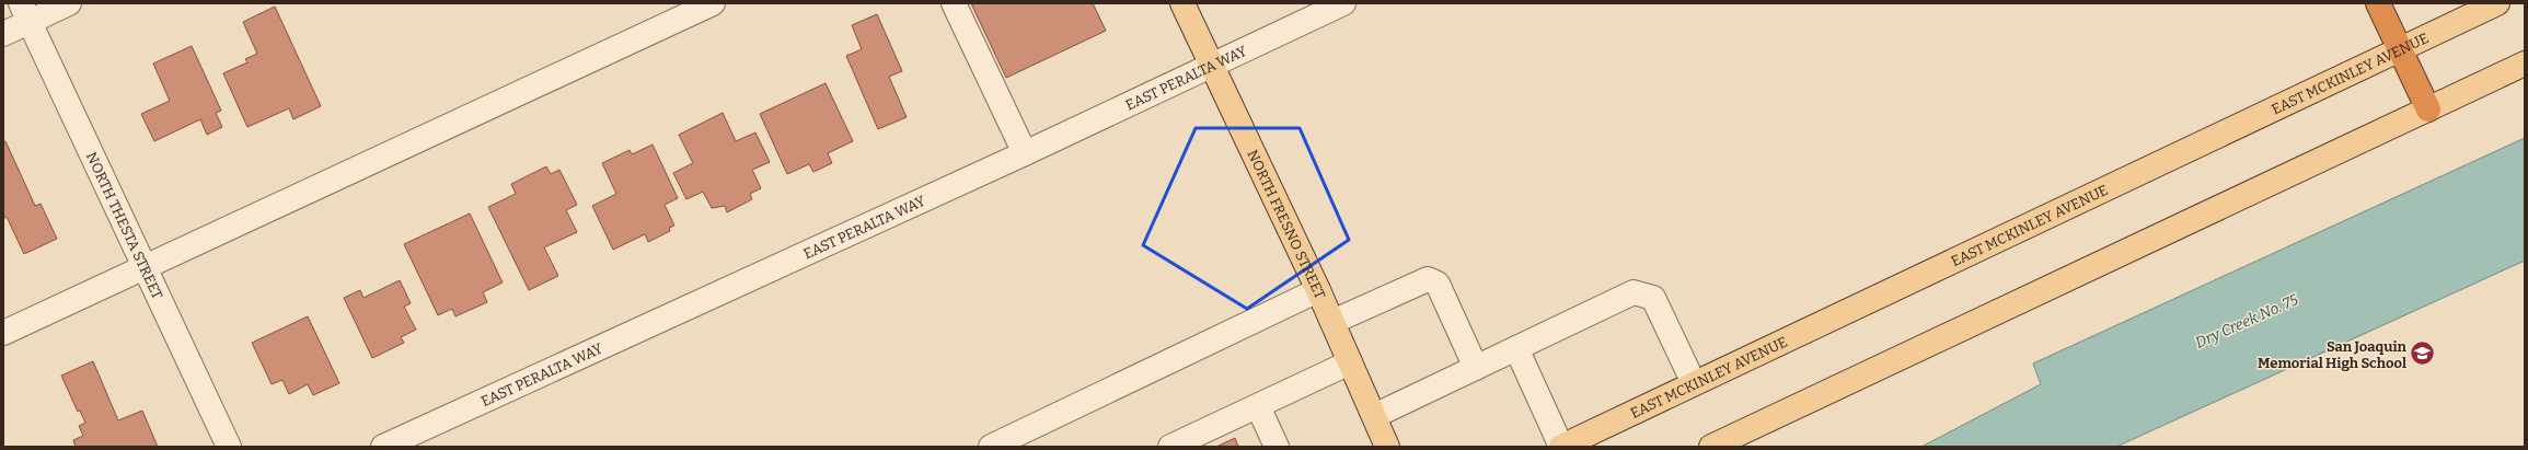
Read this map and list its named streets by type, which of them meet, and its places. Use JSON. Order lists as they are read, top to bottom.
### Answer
{
  "streets": {
    "main road": ["EAST MCKINLEY AVENUE", "NORTH FRESNO STREET"],
    "street": ["EAST PERALTA WAY", "NORTH THESTA STREET"]
  },
  "crossings": [
    ["EAST PERALTA WAY", "NORTH FRESNO STREET"]
  ],
  "water": ["Dry Creek No. 75"],
  "places": {
    "school or university": ["San Joaquin Memorial High School"]
  }
}
